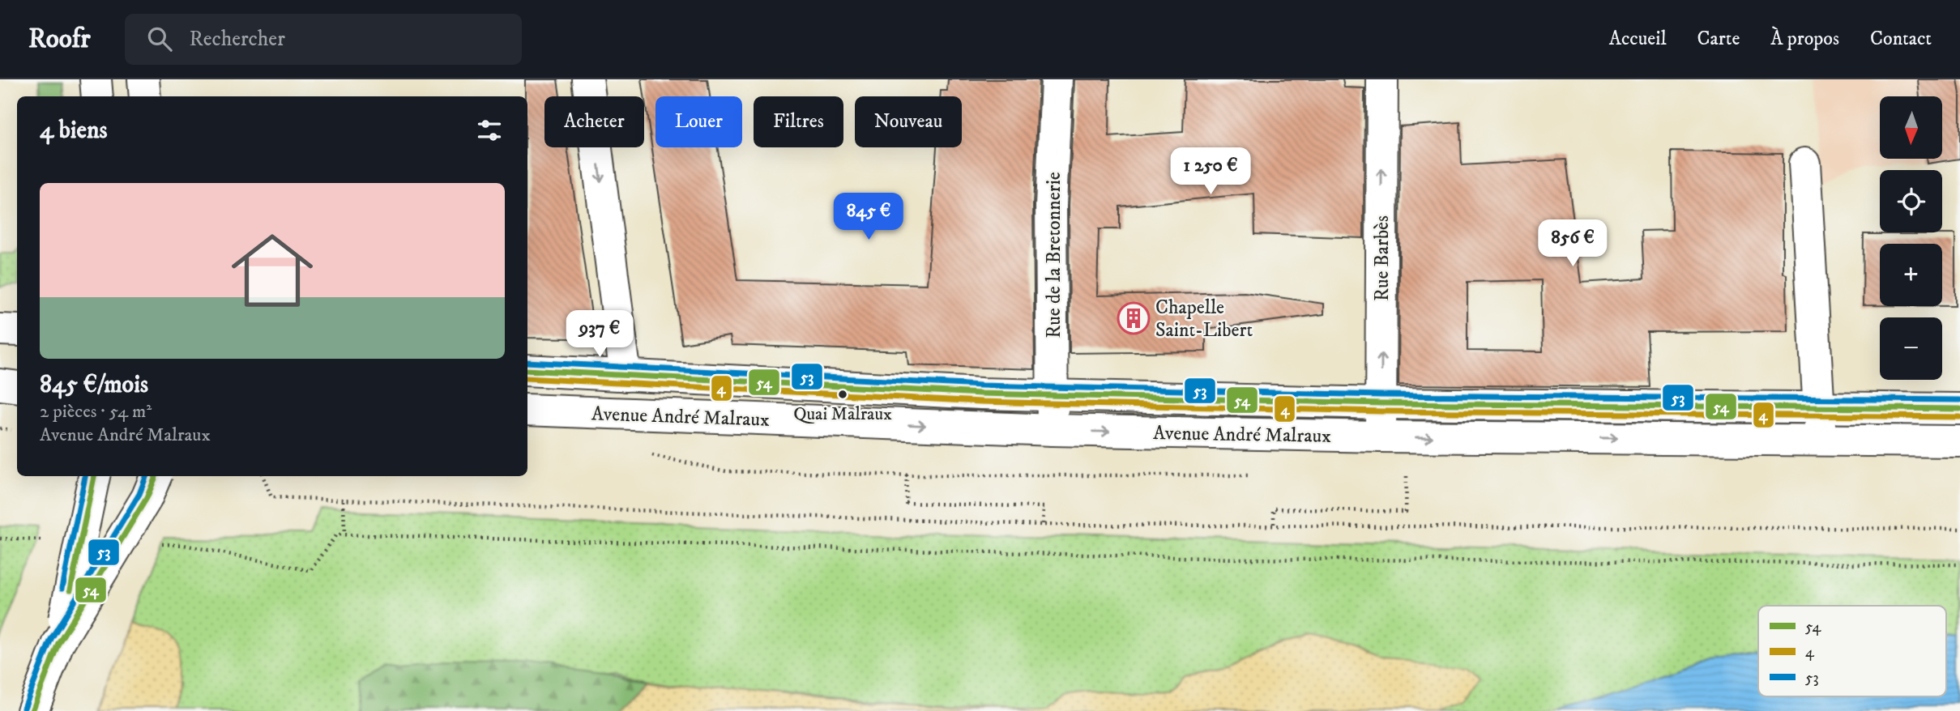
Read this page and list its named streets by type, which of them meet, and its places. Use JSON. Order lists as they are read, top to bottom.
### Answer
{
  "streets": {
    "main road": ["Rue de la Bretonnerie", "Rue Barbès", "Avenue André Malraux"]
  },
  "crossings": [
    ["Rue de la Bretonnerie", "Avenue André Malraux"],
    ["Rue Barbès", "Avenue André Malraux"]
  ],
  "one_way": ["Rue Barbès"],
  "places": {
    "building": ["Chapelle Saint-Libert"],
    "other": ["Quai Malraux"]
  },
  "lines": ["transit line 53", "transit line 54", "transit line 4"],
  "legend": ["54", "4", "53"],
  "north": "bottom",
  "page": {
    "header": "Roofr",
    "search": "Rechercher",
    "nav": [
      "Accueil",
      "Carte",
      "À propos",
      "Contact"
    ],
    "map_buttons": ["+", "−"],
    "chip": [
      "Acheter",
      "Louer",
      "Filtres",
      "Nouveau"
    ],
    "heading": "4 biens",
    "price": [
      "1 250 €",
      "845 €",
      "856 €",
      "937 €"
    ],
    "list": [
      {
        "name": "845 €/mois",
        "note": "2 pièces · 54 m² · Avenue André Malraux"
      }
    ]
  }
}
